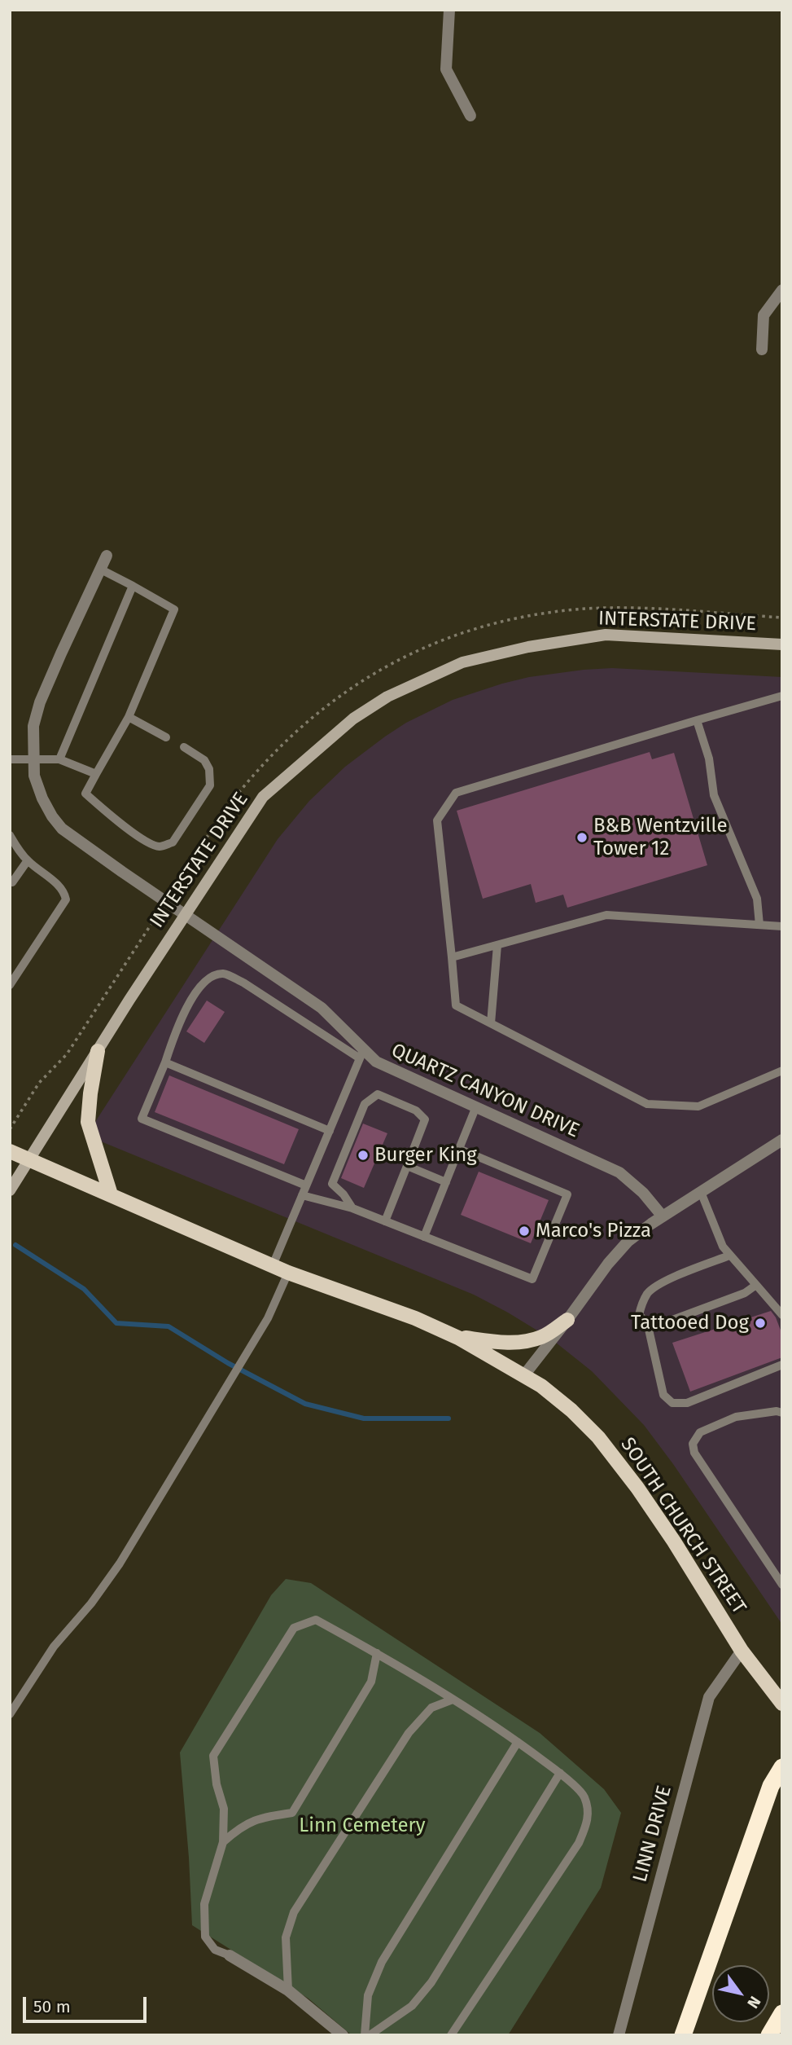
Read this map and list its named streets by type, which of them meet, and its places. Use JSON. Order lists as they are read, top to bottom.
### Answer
{
  "streets": {
    "main road": ["INTERSTATE DRIVE", "SOUTH CHURCH STREET"],
    "street": ["QUARTZ CANYON DRIVE", "LINN DRIVE"]
  },
  "crossings": [
    ["INTERSTATE DRIVE", "QUARTZ CANYON DRIVE"],
    ["INTERSTATE DRIVE", "SOUTH CHURCH STREET"],
    ["SOUTH CHURCH STREET", "LINN DRIVE"]
  ],
  "parks": ["Linn Cemetery"],
  "places": [
    "B&B Wentzville Tower 12",
    "Burger King",
    "Marco's Pizza",
    "Tattooed Dog"
  ],
  "scale_bar": "50 m",
  "north": "bottom right"
}
